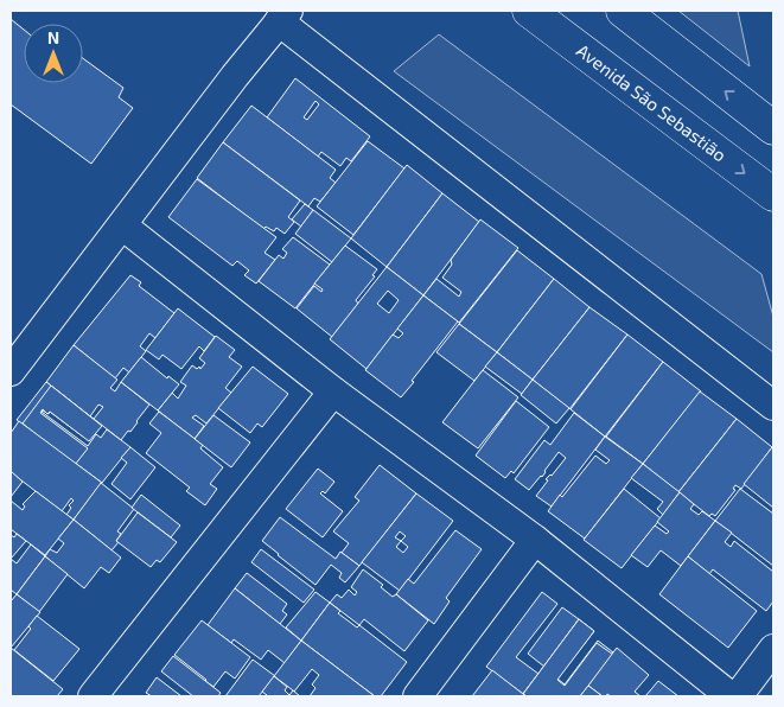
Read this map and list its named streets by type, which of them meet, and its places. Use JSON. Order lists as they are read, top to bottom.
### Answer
{
  "streets": {
    "main road": ["Avenida São Sebastião"]
  },
  "north": "top"
}
